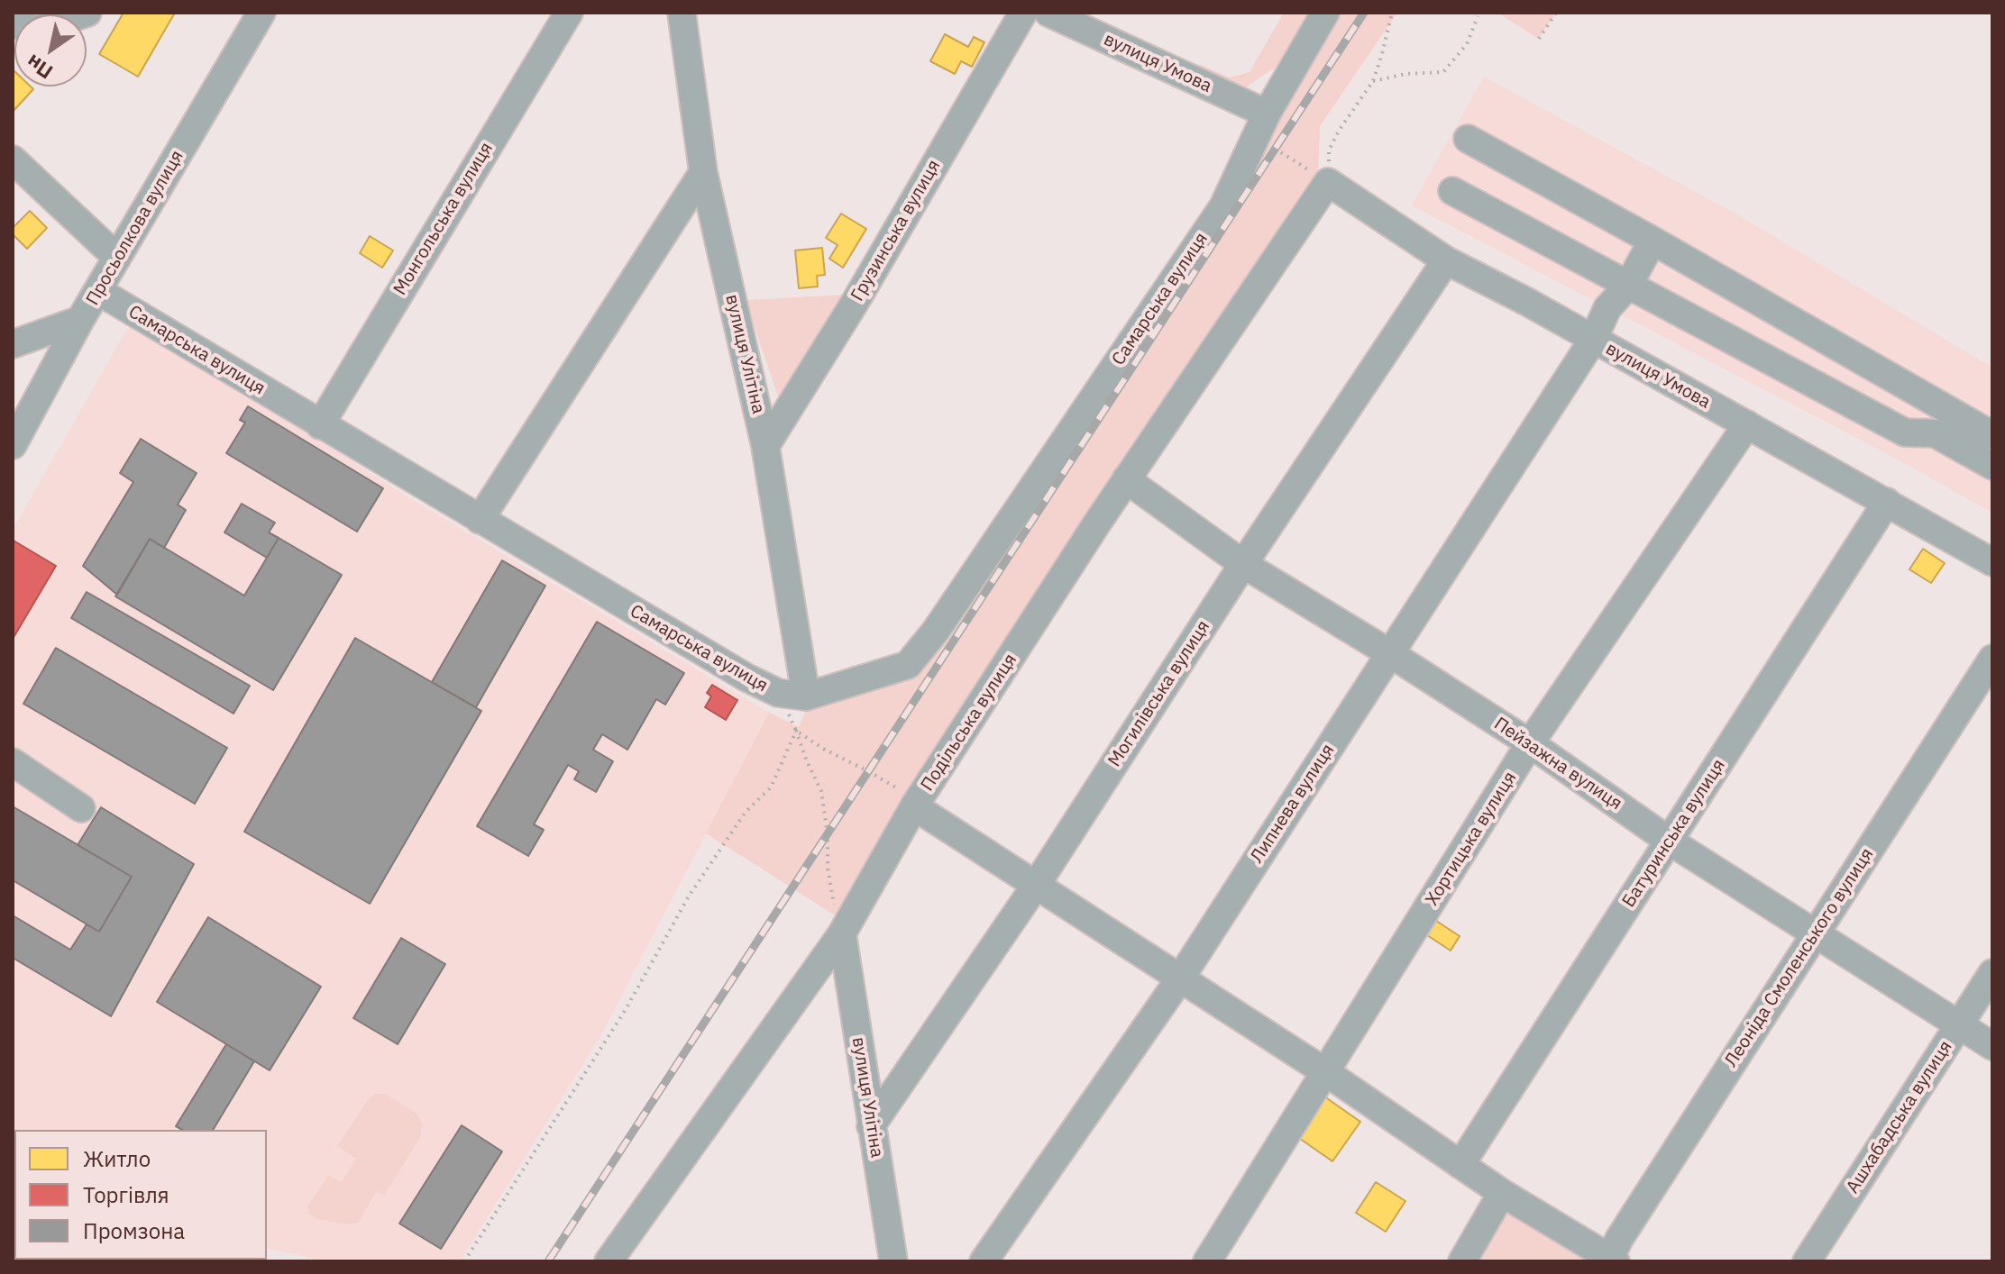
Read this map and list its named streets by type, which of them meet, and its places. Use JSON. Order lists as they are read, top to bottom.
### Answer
{
  "streets": {
    "street": [
      "вулиця Умова",
      "Монгольська вулиця",
      "Просьолкова вулиця",
      "Грузинська вулиця",
      "Самарська вулиця",
      "вулиця Улітіна",
      "Могилівська вулиця",
      "Подільська вулиця",
      "Пейзажна вулиця",
      "Липнева вулиця",
      "Батуринська вулиця",
      "Хортицька вулиця",
      "Леоніда Смоленського вулиця",
      "Ашхабадська вулиця"
    ]
  },
  "crossings": [
    ["вулиця Умова", "Самарська вулиця"],
    ["вулиця Умова", "Могилівська вулиця"],
    ["вулиця Умова", "Подільська вулиця"],
    ["вулиця Умова", "Липнева вулиця"],
    ["вулиця Умова", "Батуринська вулиця"],
    ["вулиця Умова", "Хортицька вулиця"],
    ["Монгольська вулиця", "Самарська вулиця"],
    ["Просьолкова вулиця", "Самарська вулиця"],
    ["Грузинська вулиця", "вулиця Улітіна"],
    ["Самарська вулиця", "вулиця Улітіна"],
    ["вулиця Улітіна", "Могилівська вулиця"],
    ["вулиця Улітіна", "Подільська вулиця"],
    ["Могилівська вулиця", "Пейзажна вулиця"],
    ["Подільська вулиця", "Пейзажна вулиця"],
    ["Пейзажна вулиця", "Липнева вулиця"],
    ["Пейзажна вулиця", "Батуринська вулиця"],
    ["Пейзажна вулиця", "Хортицька вулиця"],
    ["Пейзажна вулиця", "Леоніда Смоленського вулиця"],
    ["Пейзажна вулиця", "Ашхабадська вулиця"]
  ],
  "legend": ["Житло", "Торгівля", "Промзона"],
  "north": "bottom left"
}
